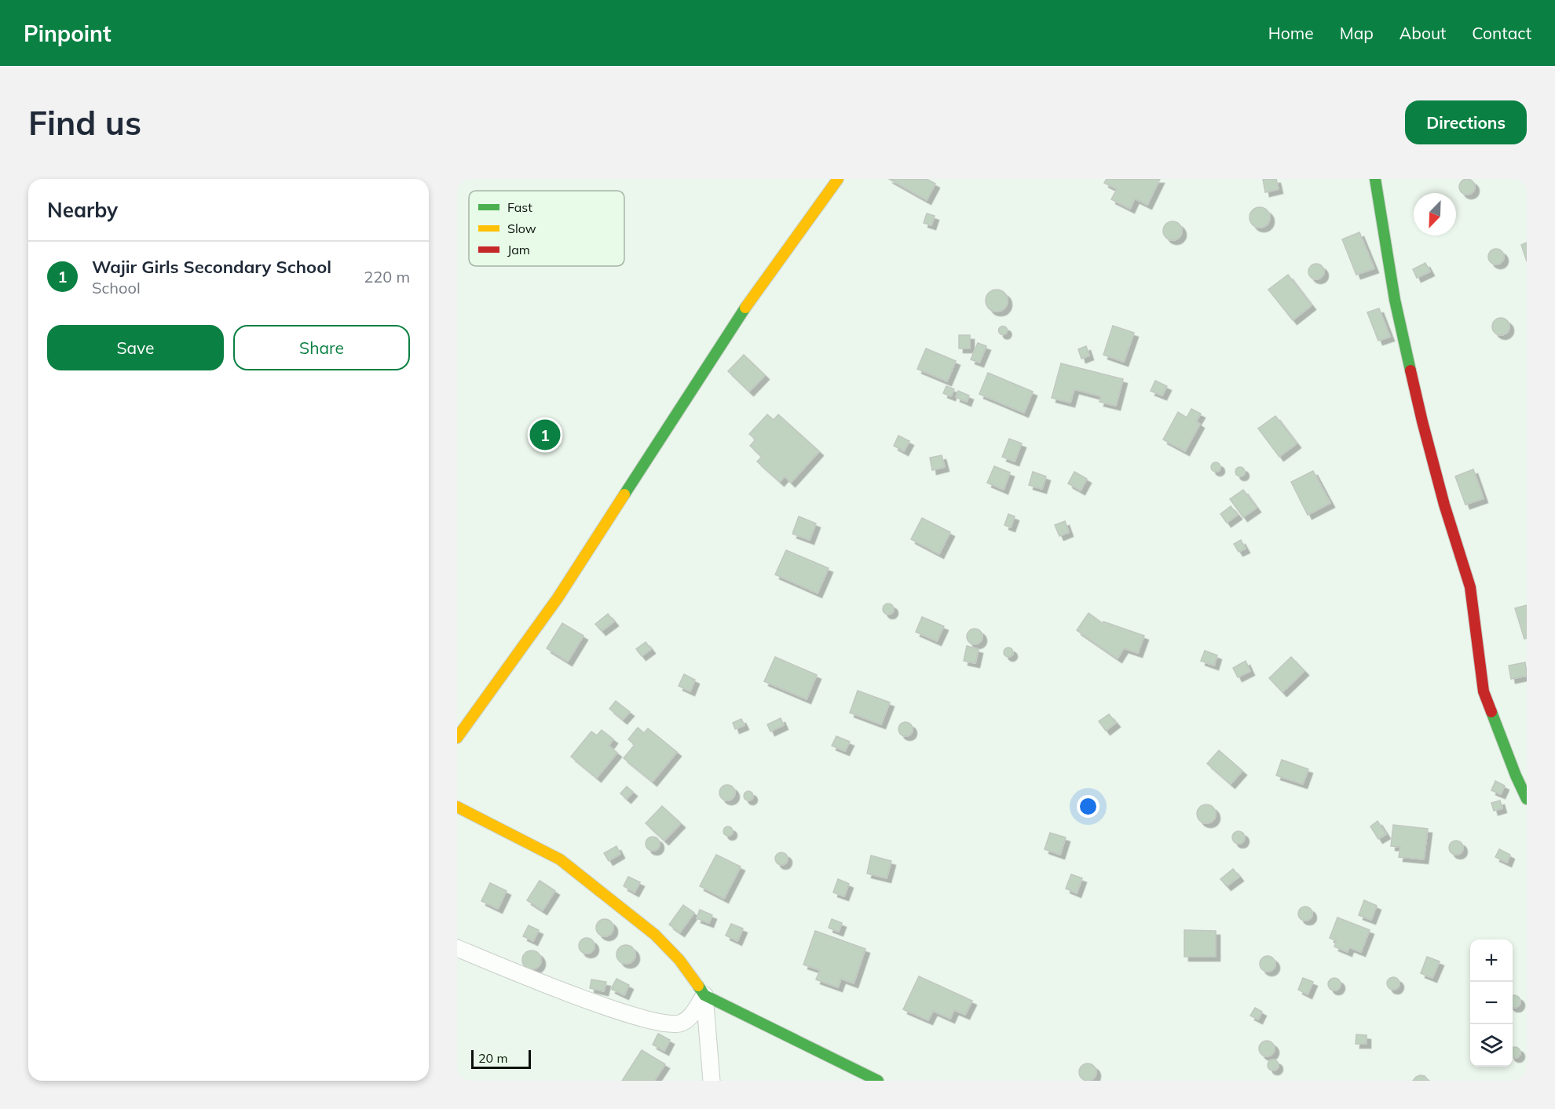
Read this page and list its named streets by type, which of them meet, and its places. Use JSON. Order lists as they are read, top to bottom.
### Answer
{
  "legend": ["Fast", "Slow", "Jam"],
  "scale_bar": "20 m",
  "north": "bottom left",
  "page": {
    "header": "Pinpoint",
    "nav": [
      "Home",
      "Map",
      "About",
      "Contact"
    ],
    "buttons": [
      "Directions",
      ["Save", "Share"]
    ],
    "title": "Find us",
    "heading": "Nearby",
    "list": [
      {
        "mark": "1",
        "name": "Wajir Girls Secondary School",
        "note": "School",
        "value": "220 m"
      }
    ],
    "pins": "1",
    "map_buttons": ["+", "−"],
    "scale": "20 m"
  }
}
